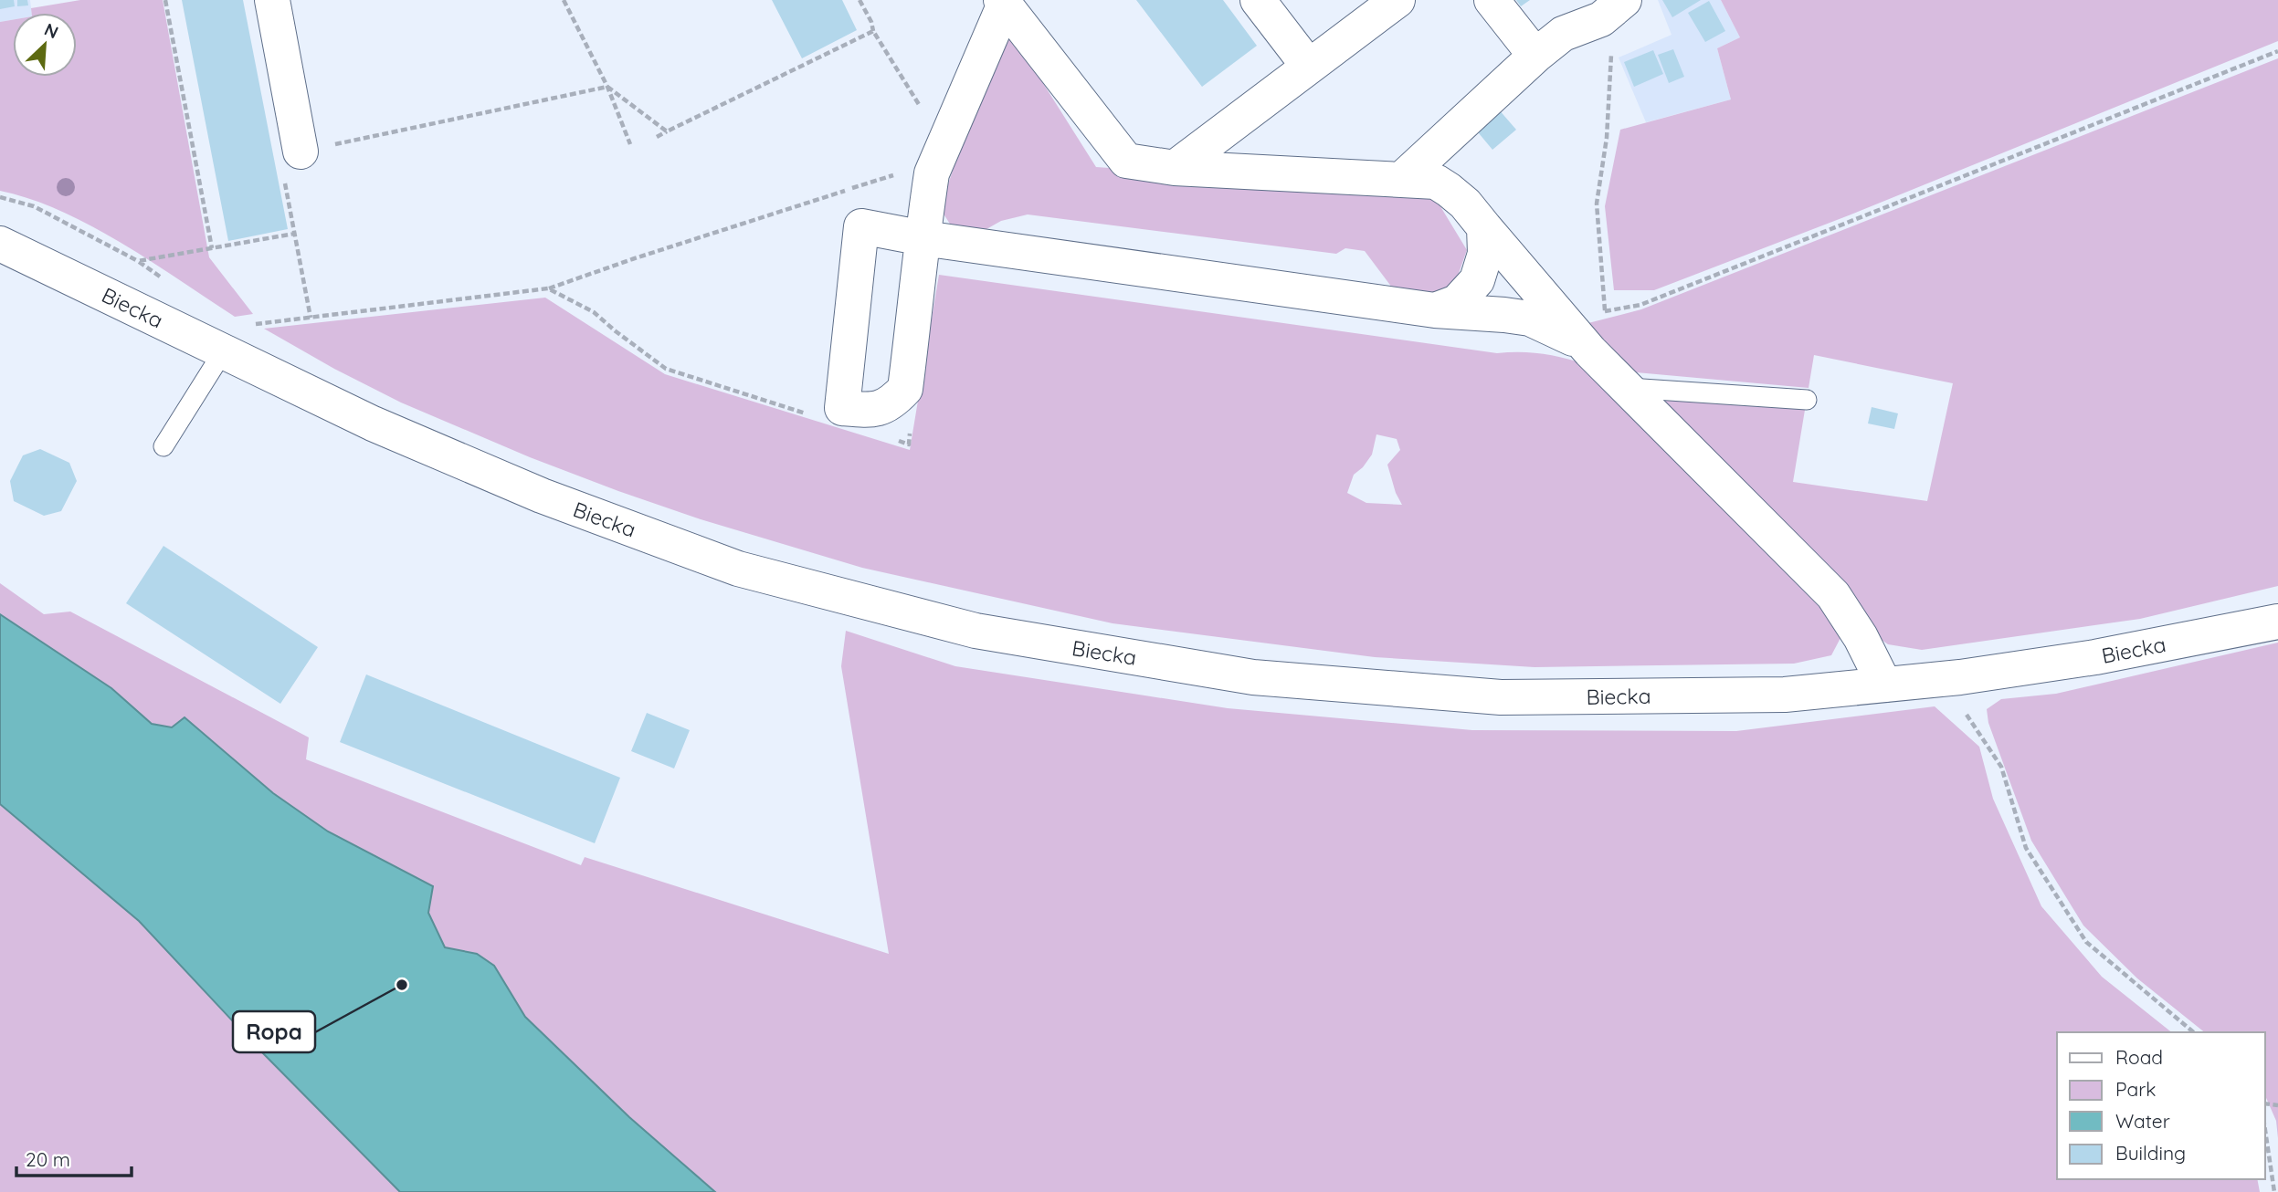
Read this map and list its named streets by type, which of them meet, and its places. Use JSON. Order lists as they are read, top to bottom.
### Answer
{
  "streets": {
    "street": ["Biecka"]
  },
  "places": ["Ropa"],
  "legend": [
    "Road",
    "Park",
    "Water",
    "Building"
  ],
  "scale_bar": "20 m",
  "north": "top right"
}
